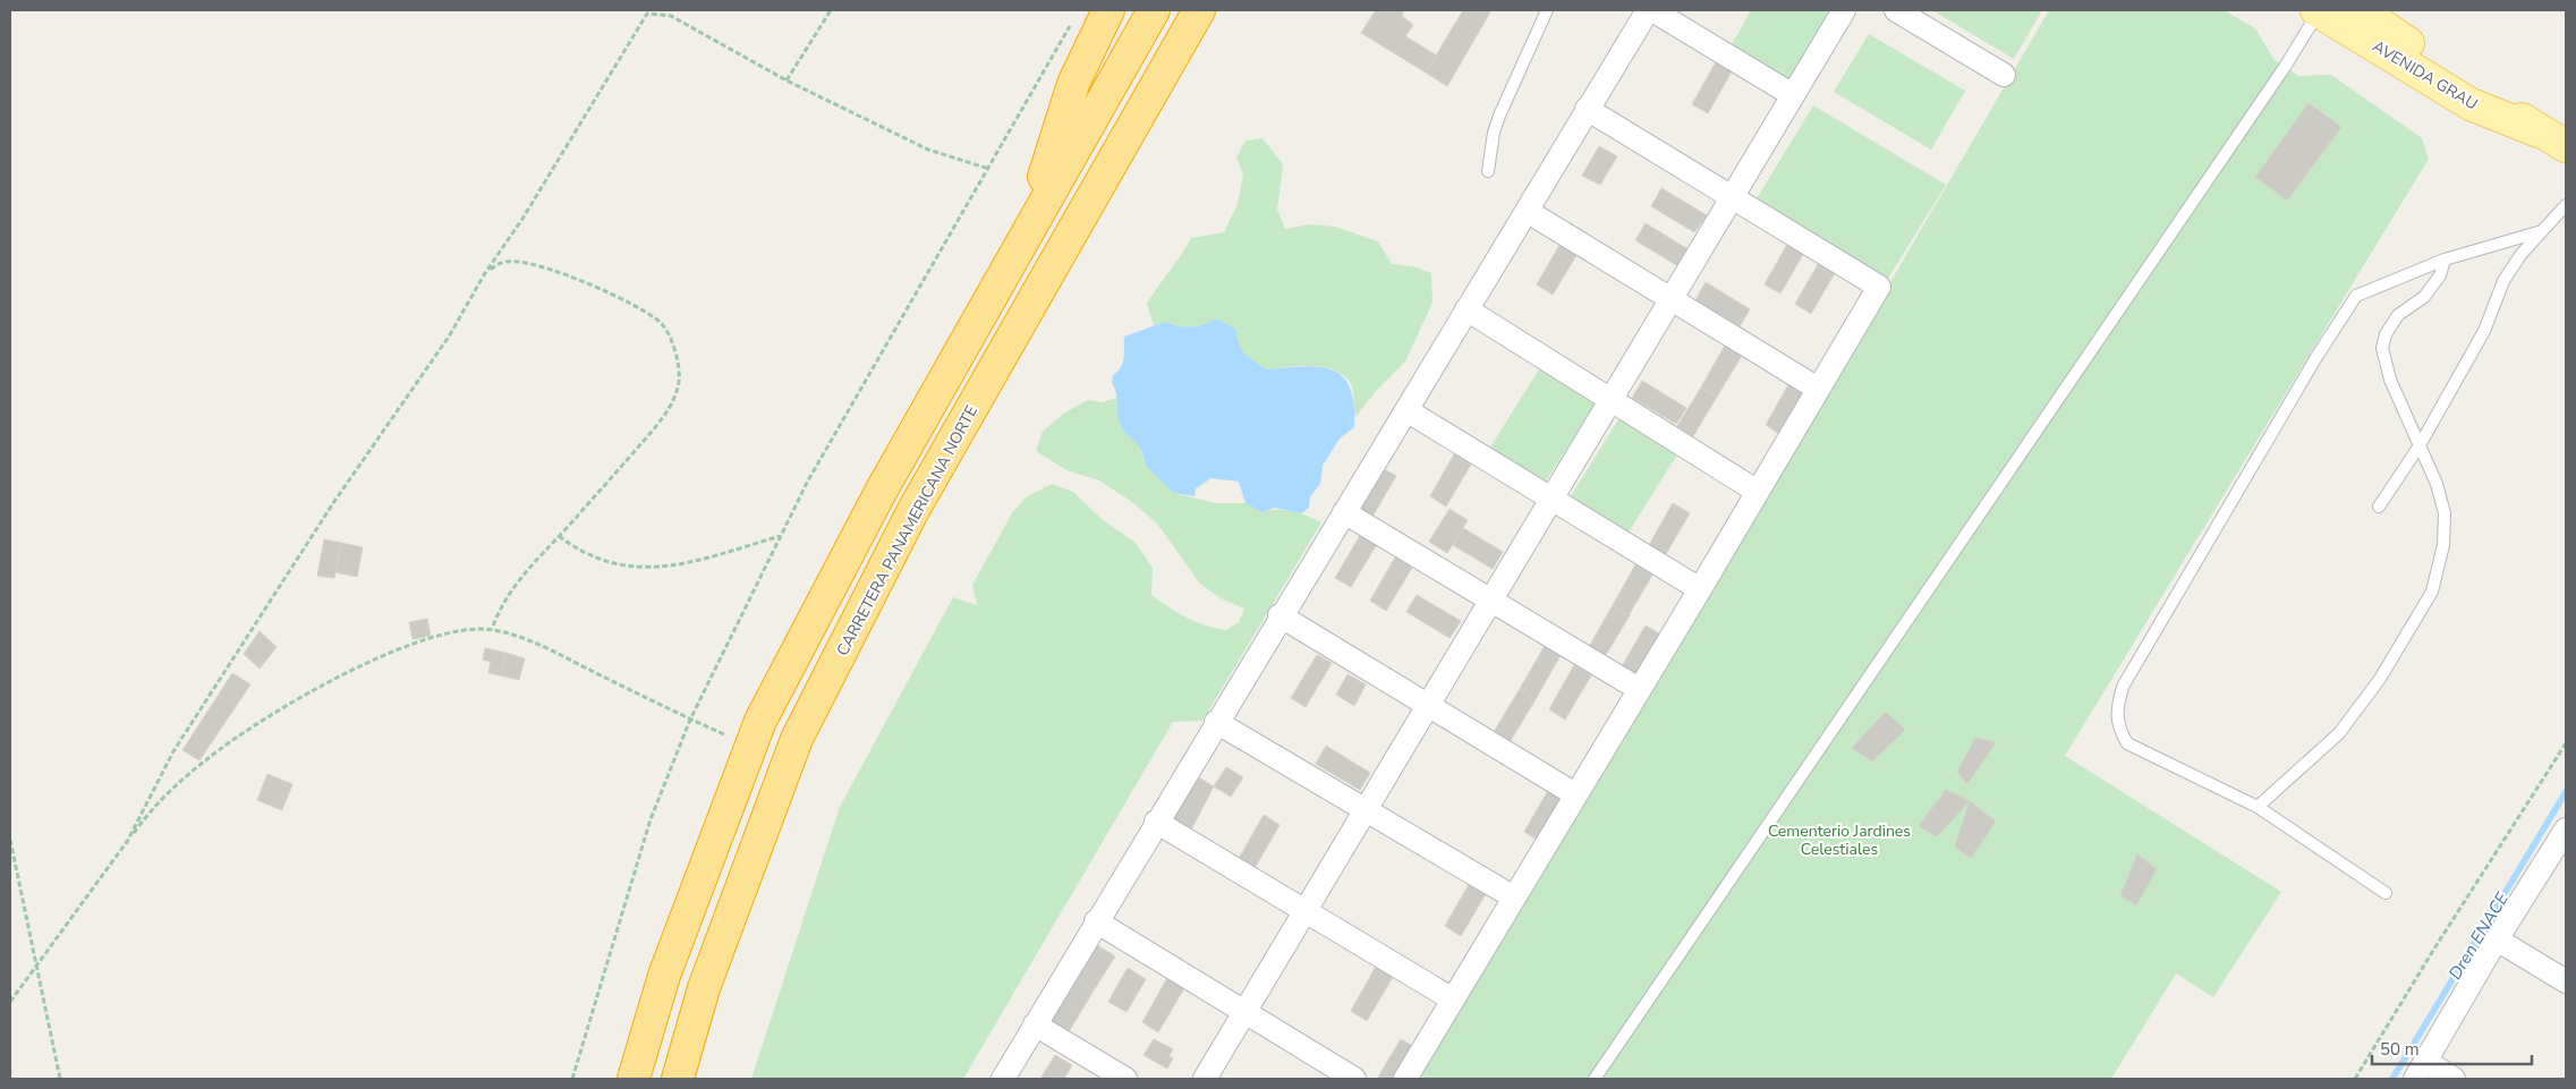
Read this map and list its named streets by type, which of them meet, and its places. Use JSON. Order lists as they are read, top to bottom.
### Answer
{
  "streets": {
    "highway": ["CARRETERA PANAMERICANA NORTE"],
    "main road": ["AVENIDA GRAU"]
  },
  "water": ["Dren ENACE"],
  "parks": ["Cementerio Jardines Celestiales"],
  "scale_bar": "50 m"
}
